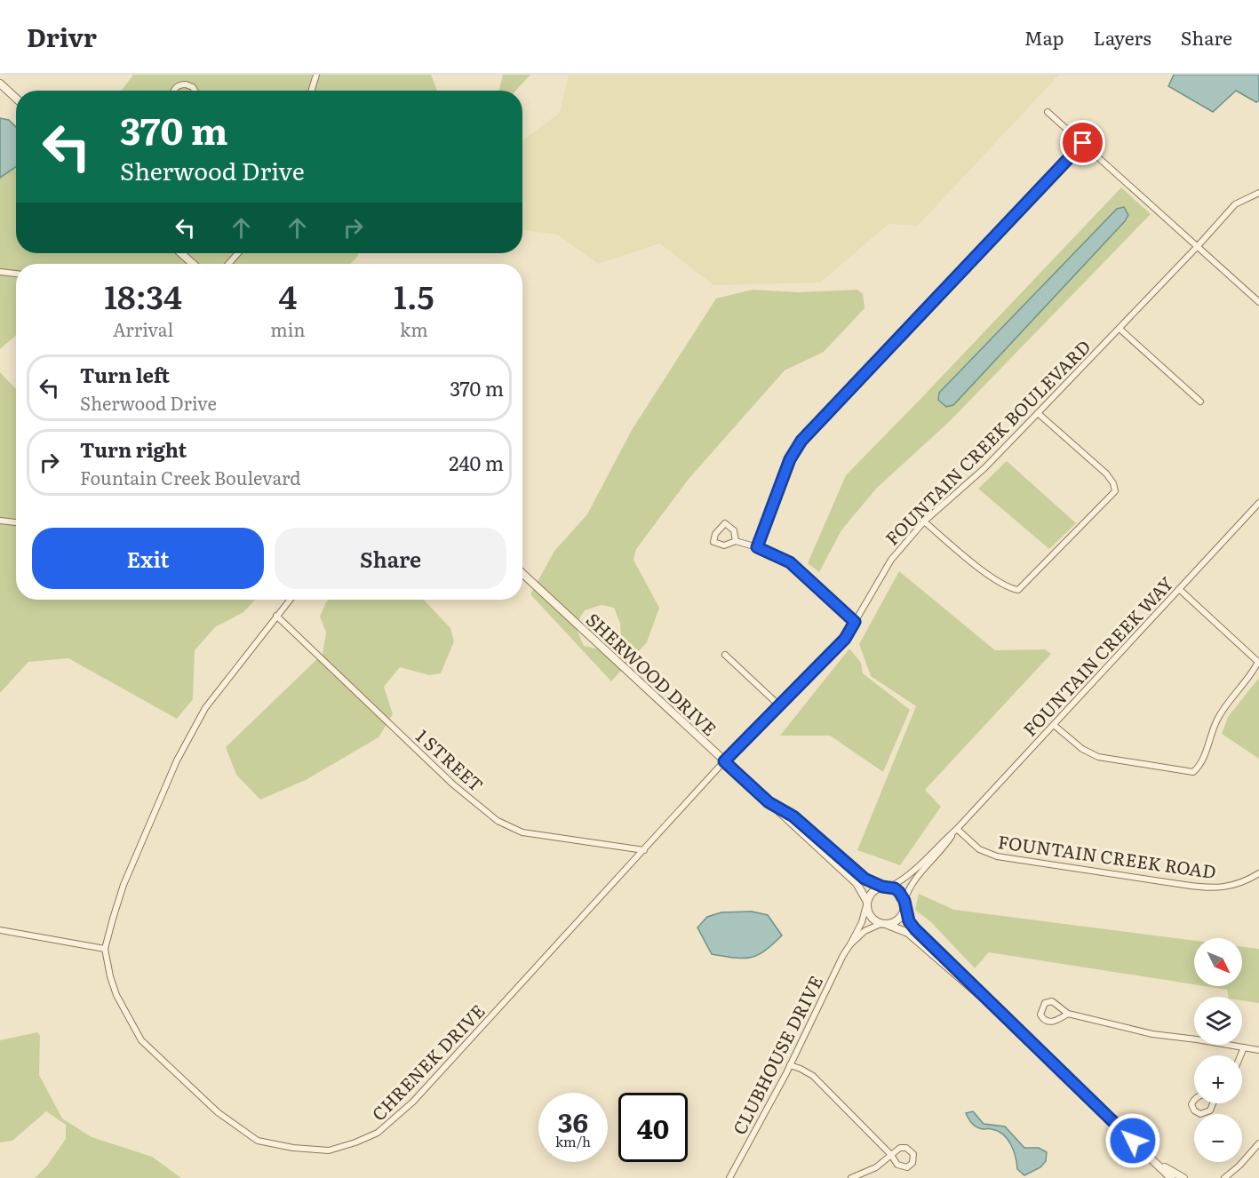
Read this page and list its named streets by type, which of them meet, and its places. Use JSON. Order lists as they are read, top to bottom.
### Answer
{
  "streets": {
    "street": [
      "FOUNTAIN CREEK BOULEVARD",
      "FOUNTAIN CREEK WAY",
      "SHERWOOD DRIVE",
      "1 STREET",
      "FOUNTAIN CREEK ROAD",
      "CLUBHOUSE DRIVE",
      "CHRENEK DRIVE"
    ]
  },
  "crossings": [
    ["FOUNTAIN CREEK BOULEVARD", "SHERWOOD DRIVE"],
    ["FOUNTAIN CREEK BOULEVARD", "CHRENEK DRIVE"],
    ["FOUNTAIN CREEK WAY", "SHERWOOD DRIVE"],
    ["FOUNTAIN CREEK WAY", "FOUNTAIN CREEK ROAD"],
    ["FOUNTAIN CREEK WAY", "CLUBHOUSE DRIVE"],
    ["SHERWOOD DRIVE", "CLUBHOUSE DRIVE"],
    ["SHERWOOD DRIVE", "CHRENEK DRIVE"],
    ["1 STREET", "CHRENEK DRIVE"]
  ],
  "north": "bottom right",
  "page": {
    "header": "Drivr",
    "nav": ["Map", "Layers", "Share"],
    "turn": ["370 m", "Sherwood Drive"],
    "eta": [
      "18:34",
      "Arrival",
      "4",
      "min",
      "1.5",
      "km"
    ],
    "list": [
      {
        "name": "Turn left",
        "note": "Sherwood Drive",
        "value": "370 m"
      },
      {
        "name": "Turn right",
        "note": "Fountain Creek Boulevard",
        "value": "240 m"
      }
    ],
    "buttons": ["Exit", "Share"],
    "map_buttons": ["+", "−"],
    "speed": "36 km/h",
    "limit": "40"
  }
}
